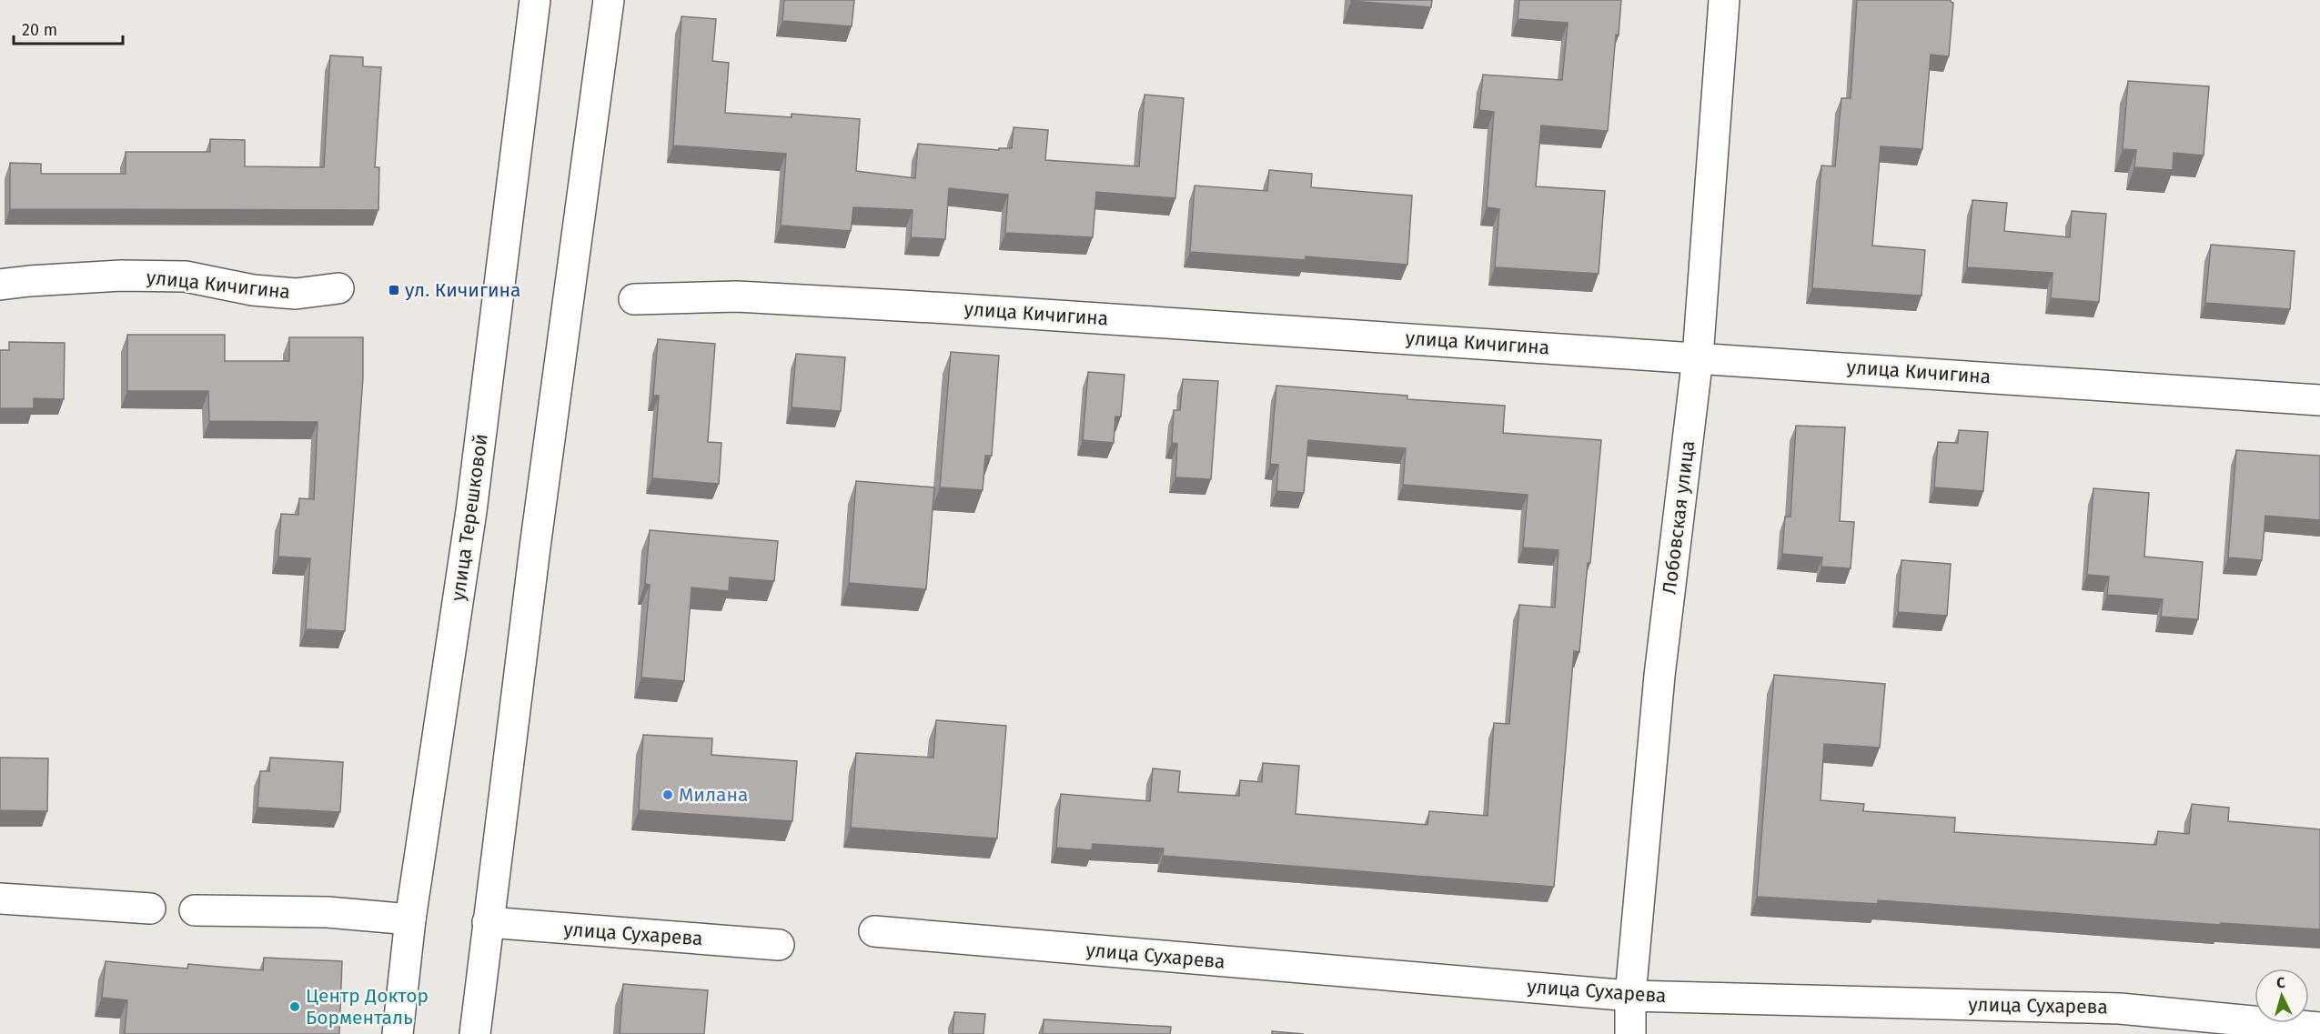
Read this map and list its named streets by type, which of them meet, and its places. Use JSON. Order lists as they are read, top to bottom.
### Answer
{
  "streets": {
    "street": [
      "улица Кичигина",
      "улица Терешковой",
      "Лобовская улица",
      "улица Сухарева"
    ]
  },
  "crossings": [
    ["улица Кичигина", "Лобовская улица"],
    ["Лобовская улица", "улица Сухарева"]
  ],
  "places": {
    "transit": ["ул. Кичигина"],
    "other": ["Милана", "Центр Доктор Борменталь"]
  },
  "scale_bar": "20 m",
  "north": "top"
}
